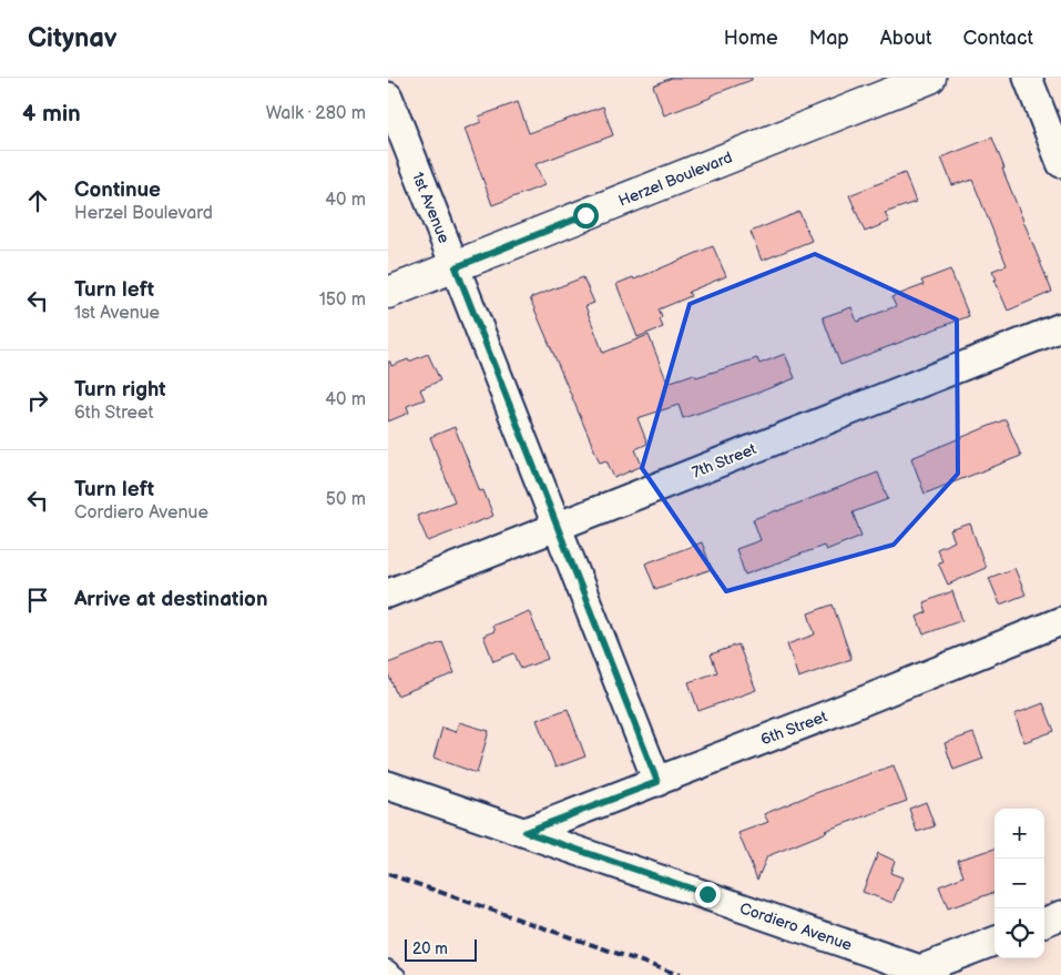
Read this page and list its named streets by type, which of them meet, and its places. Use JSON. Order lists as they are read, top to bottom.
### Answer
{
  "streets": {
    "street": [
      "Herzel Boulevard",
      "1st Avenue",
      "7th Street",
      "6th Street",
      "Cordiero Avenue"
    ]
  },
  "crossings": [
    ["Herzel Boulevard", "1st Avenue"],
    ["1st Avenue", "7th Street"],
    ["1st Avenue", "6th Street"],
    ["6th Street", "Cordiero Avenue"]
  ],
  "scale_bar": "20 m",
  "page": {
    "header": "Citynav",
    "nav": [
      "Home",
      "Map",
      "About",
      "Contact"
    ],
    "heading": ["4 min", "Walk · 280 m"],
    "list": [
      ["Continue", "Herzel Boulevard", "40 m"],
      ["Turn left", "1st Avenue", "150 m"],
      ["Turn right", "6th Street", "40 m"],
      ["Turn left", "Cordiero Avenue", "50 m"],
      "Arrive at destination"
    ],
    "map_buttons": ["+", "−"],
    "scale": "20 m"
  }
}
